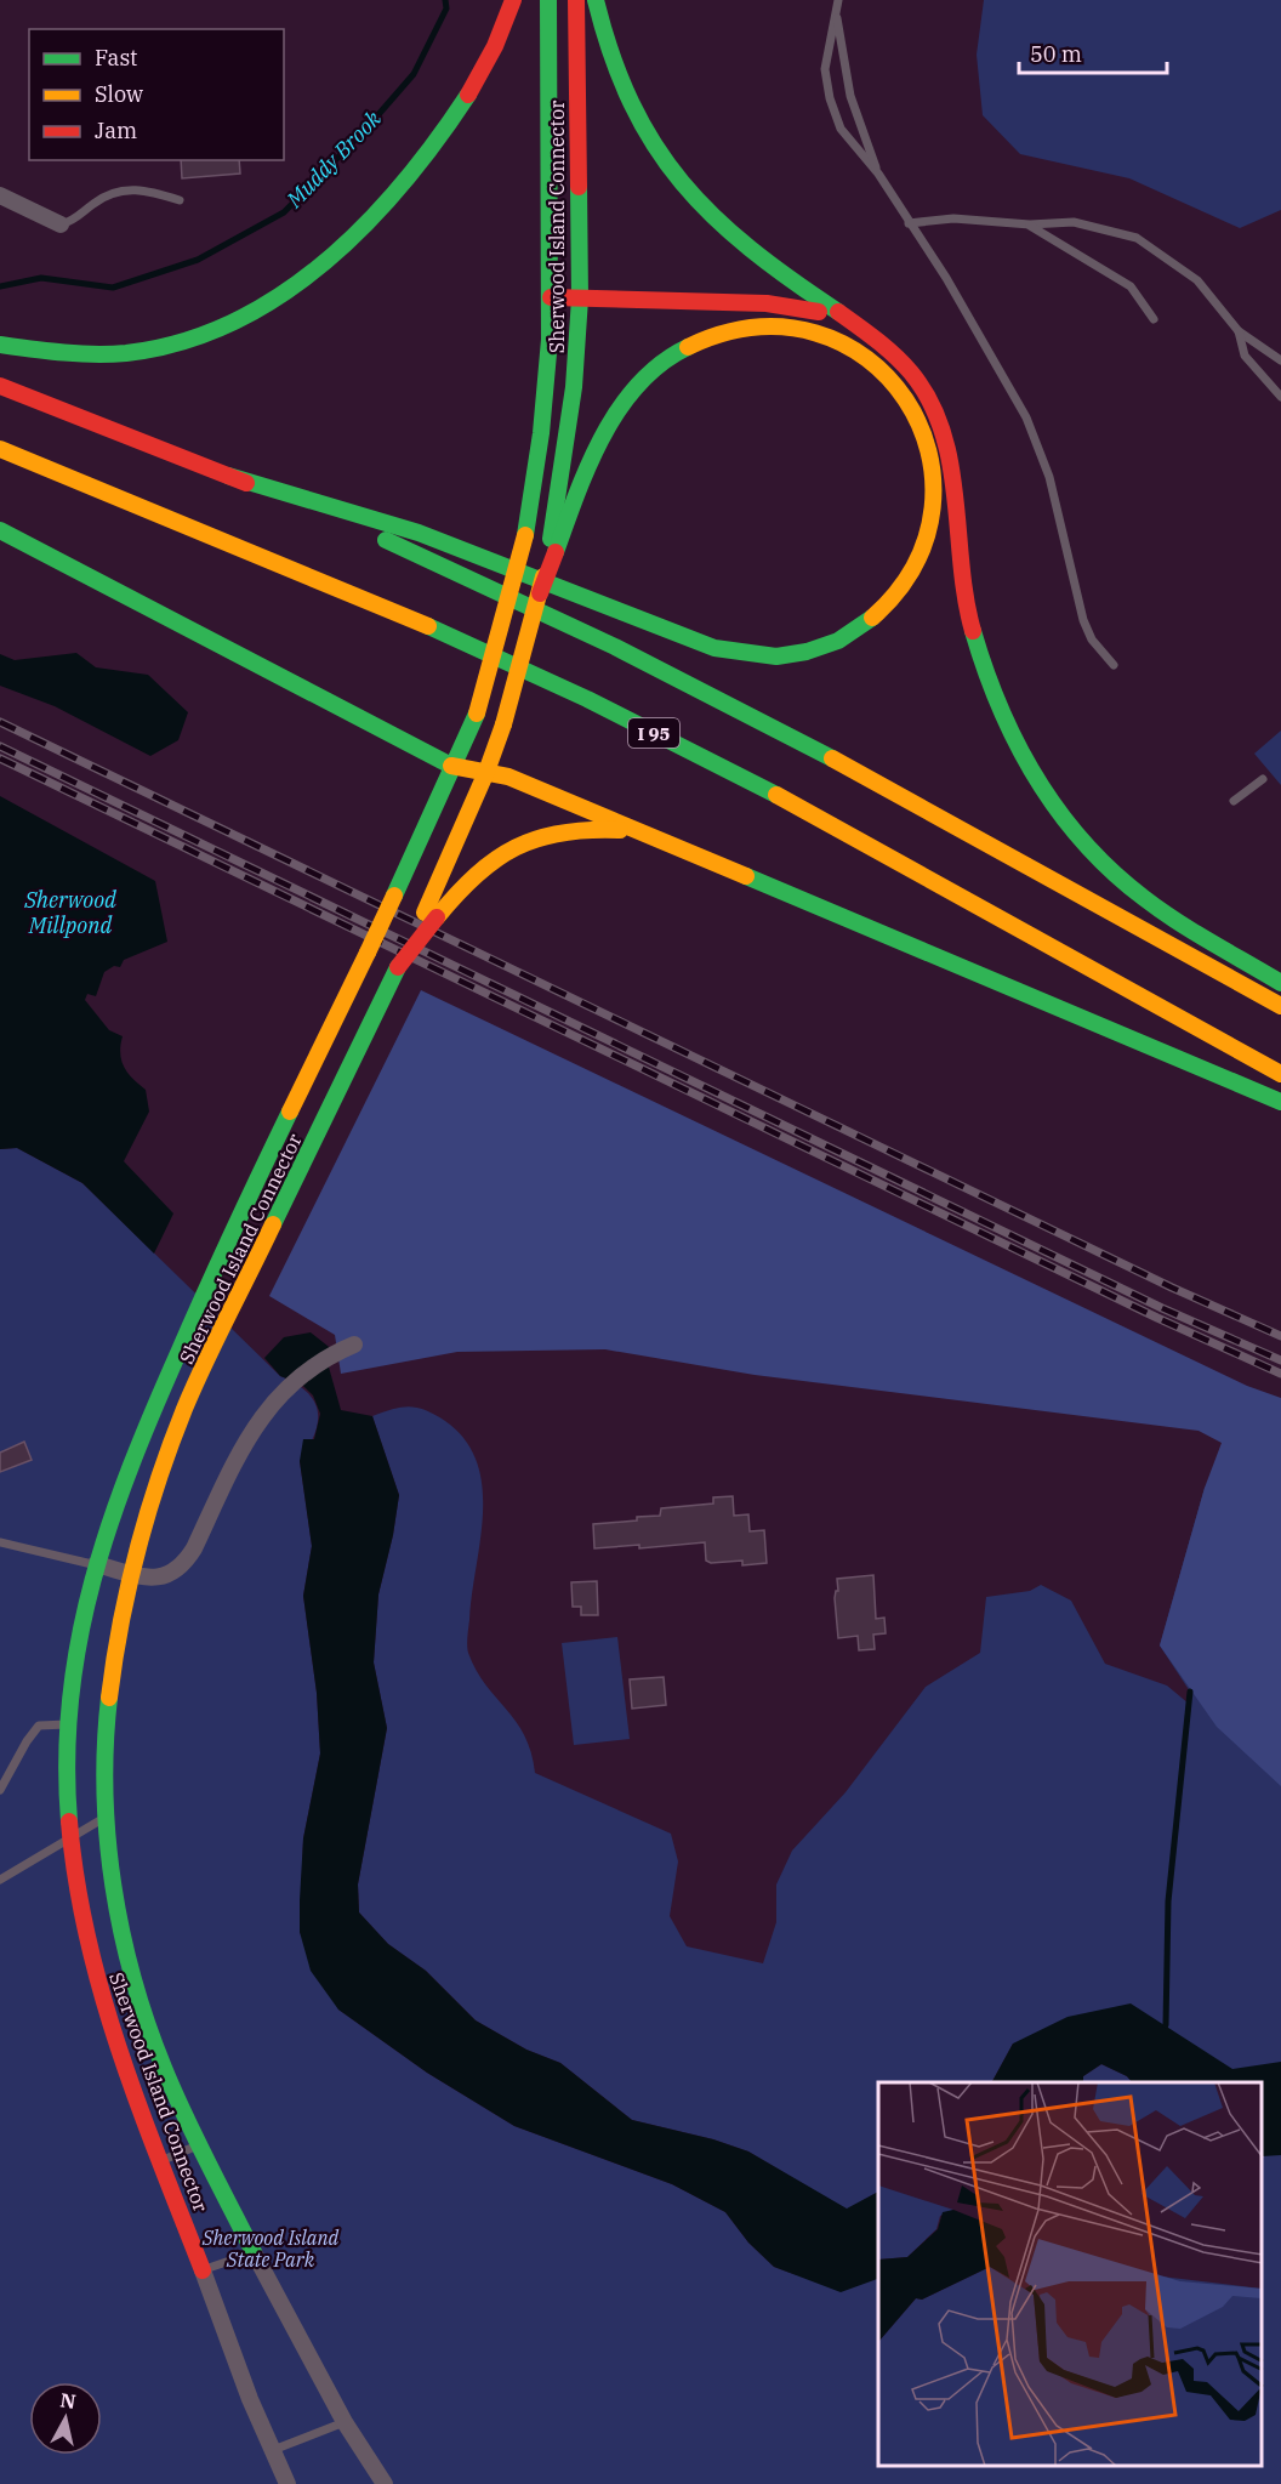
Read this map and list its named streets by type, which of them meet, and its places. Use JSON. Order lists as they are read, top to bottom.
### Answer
{
  "streets": {
    "main road": ["Sherwood Island Connector", "I 95"]
  },
  "water": ["Muddy Brook", "Sherwood Millpond"],
  "parks": ["Sherwood Island State Park"],
  "legend": ["Fast", "Slow", "Jam"],
  "scale_bar": "50 m",
  "north": "top"
}
